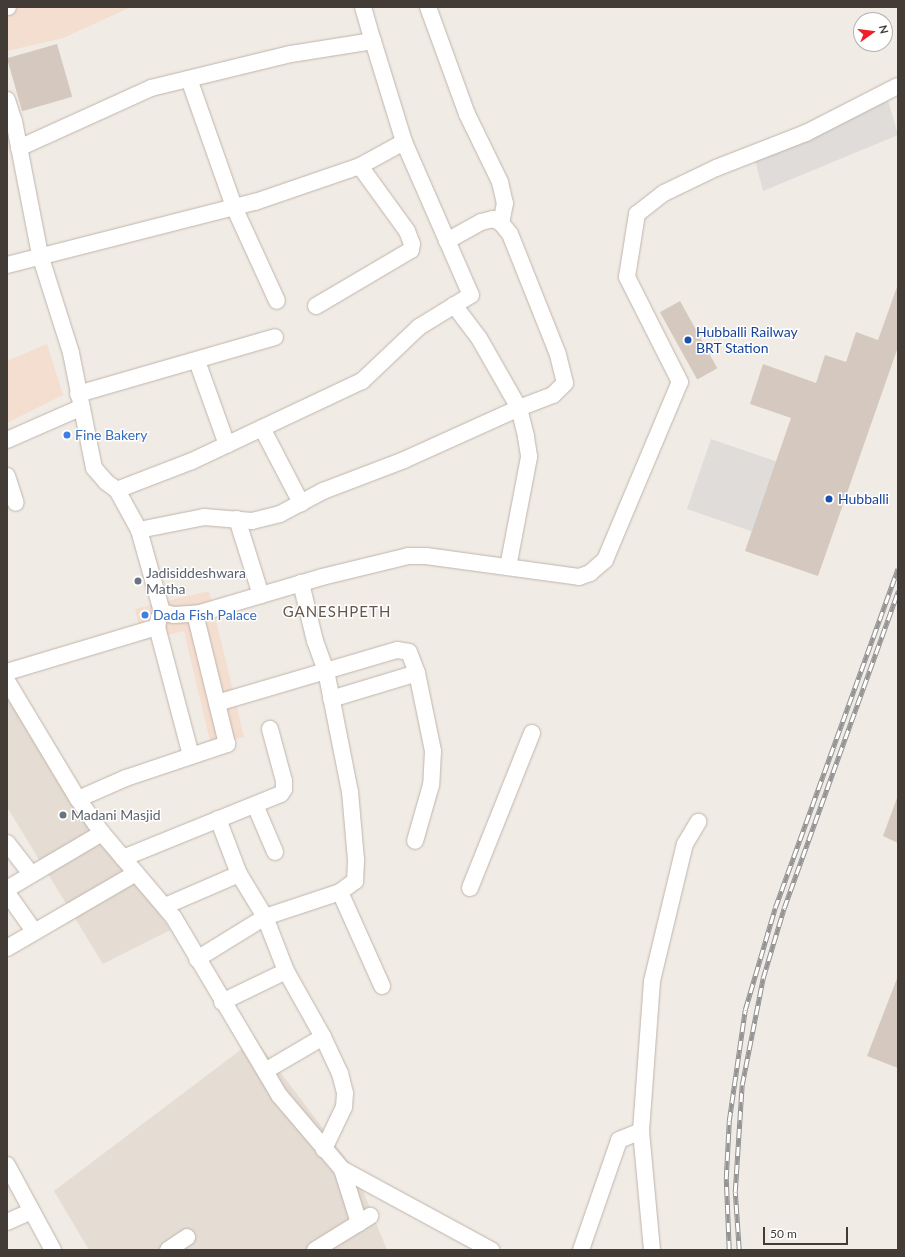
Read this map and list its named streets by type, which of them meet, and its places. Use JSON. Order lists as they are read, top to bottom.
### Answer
{
  "districts": ["GANESHPETH"],
  "places": [
    "Hubballi Railway BRT Station",
    "Fine Bakery",
    "Hubballi",
    "Jadisiddeshwara Matha",
    "Dada Fish Palace",
    "Madani Masjid"
  ],
  "scale_bar": "50 m",
  "north": "right"
}
